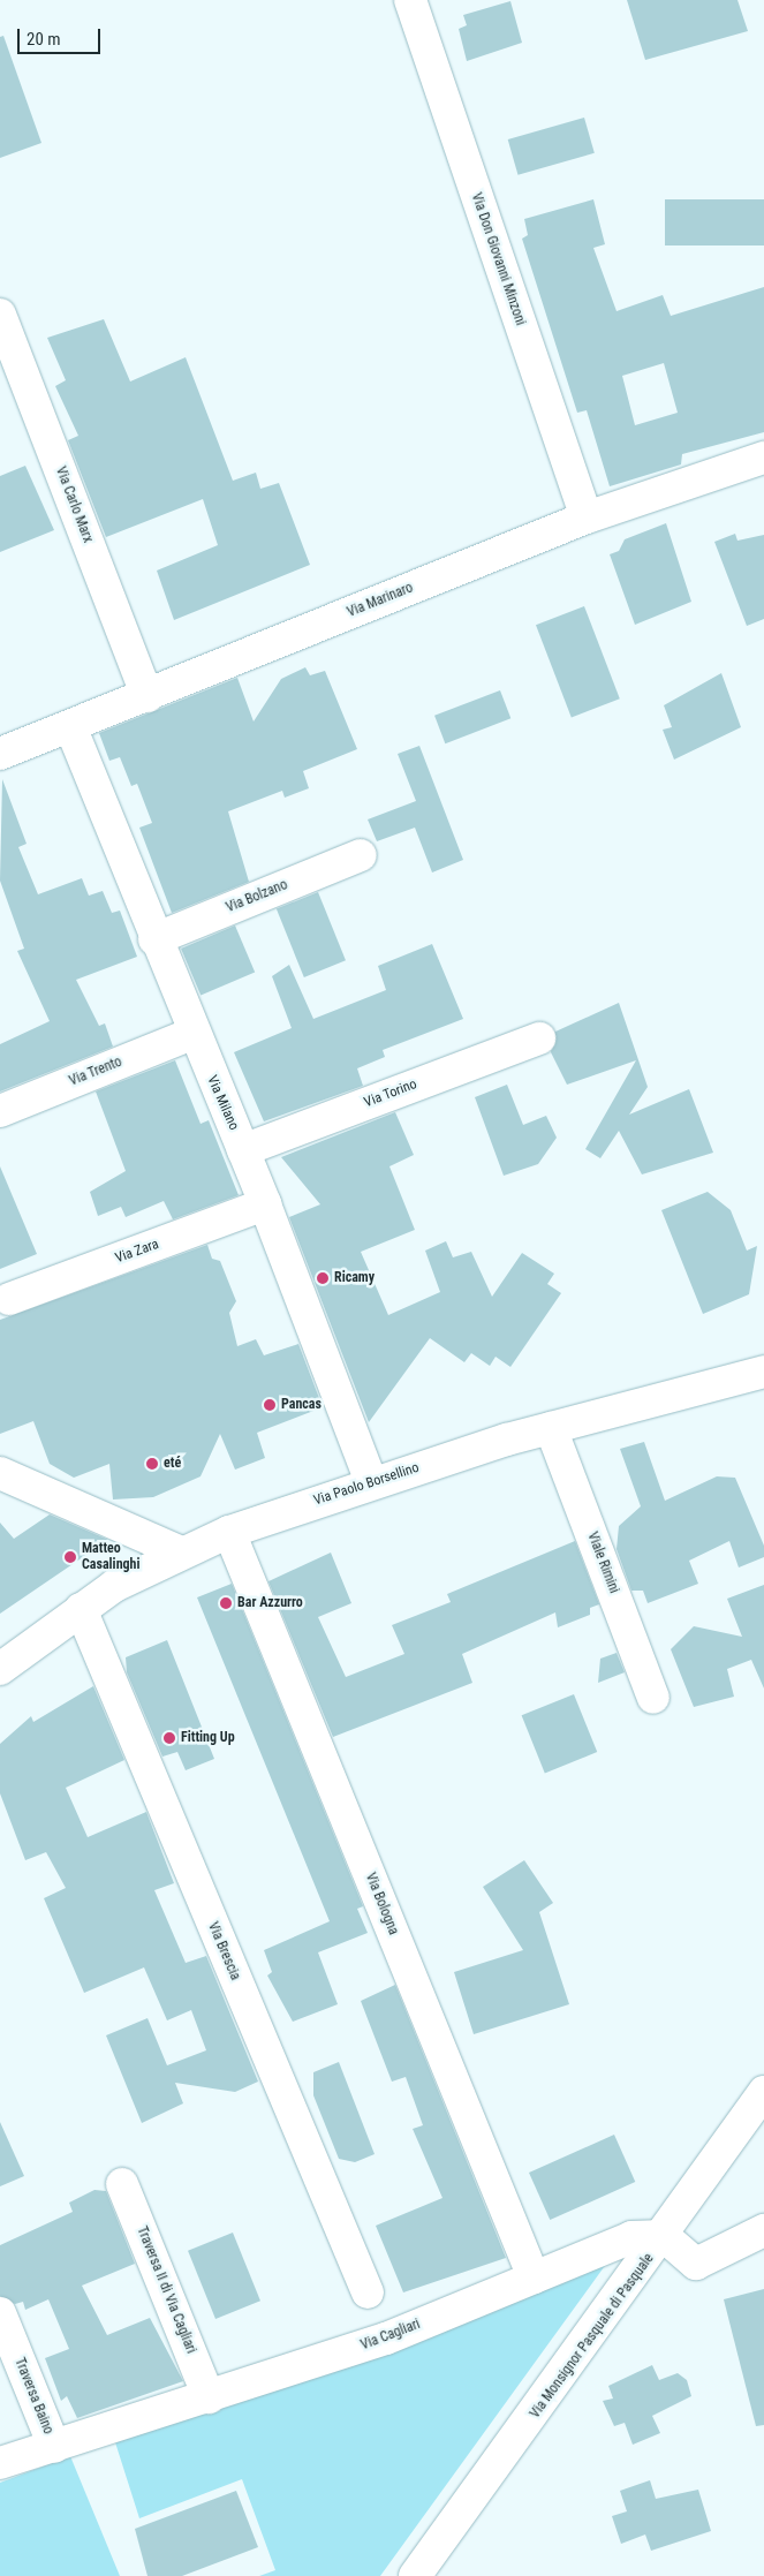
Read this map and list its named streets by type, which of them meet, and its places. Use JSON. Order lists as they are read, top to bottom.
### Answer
{
  "streets": {
    "street": [
      "Via Don Giovanni Minzoni",
      "Via Carlo Marx",
      "Via Marinaro",
      "Via Bolzano",
      "Via Trento",
      "Via Torino",
      "Via Milano",
      "Via Zara",
      "Via Paolo Borsellino",
      "Viale Rimini",
      "Via Bologna",
      "Via Brescia",
      "Traversa II di Via Cagliari",
      "Via Cagliari",
      "Via Monsignor Pasquale di Pasquale",
      "Traversa Baino"
    ]
  },
  "crossings": [
    ["Via Don Giovanni Minzoni", "Via Marinaro"],
    ["Via Carlo Marx", "Via Marinaro"],
    ["Via Marinaro", "Via Milano"],
    ["Via Bolzano", "Via Milano"],
    ["Via Trento", "Via Milano"],
    ["Via Torino", "Via Milano"],
    ["Via Milano", "Via Zara"],
    ["Via Milano", "Via Paolo Borsellino"],
    ["Via Paolo Borsellino", "Viale Rimini"],
    ["Via Paolo Borsellino", "Via Bologna"],
    ["Via Paolo Borsellino", "Via Brescia"],
    ["Via Bologna", "Via Cagliari"],
    ["Traversa II di Via Cagliari", "Via Cagliari"],
    ["Via Cagliari", "Via Monsignor Pasquale di Pasquale"],
    ["Via Cagliari", "Traversa Baino"]
  ],
  "places": [
    "Ricamy",
    "Pancas",
    "eté",
    "Matteo Casalinghi",
    "Bar Azzurro",
    "Fitting Up"
  ],
  "scale_bar": "20 m"
}
